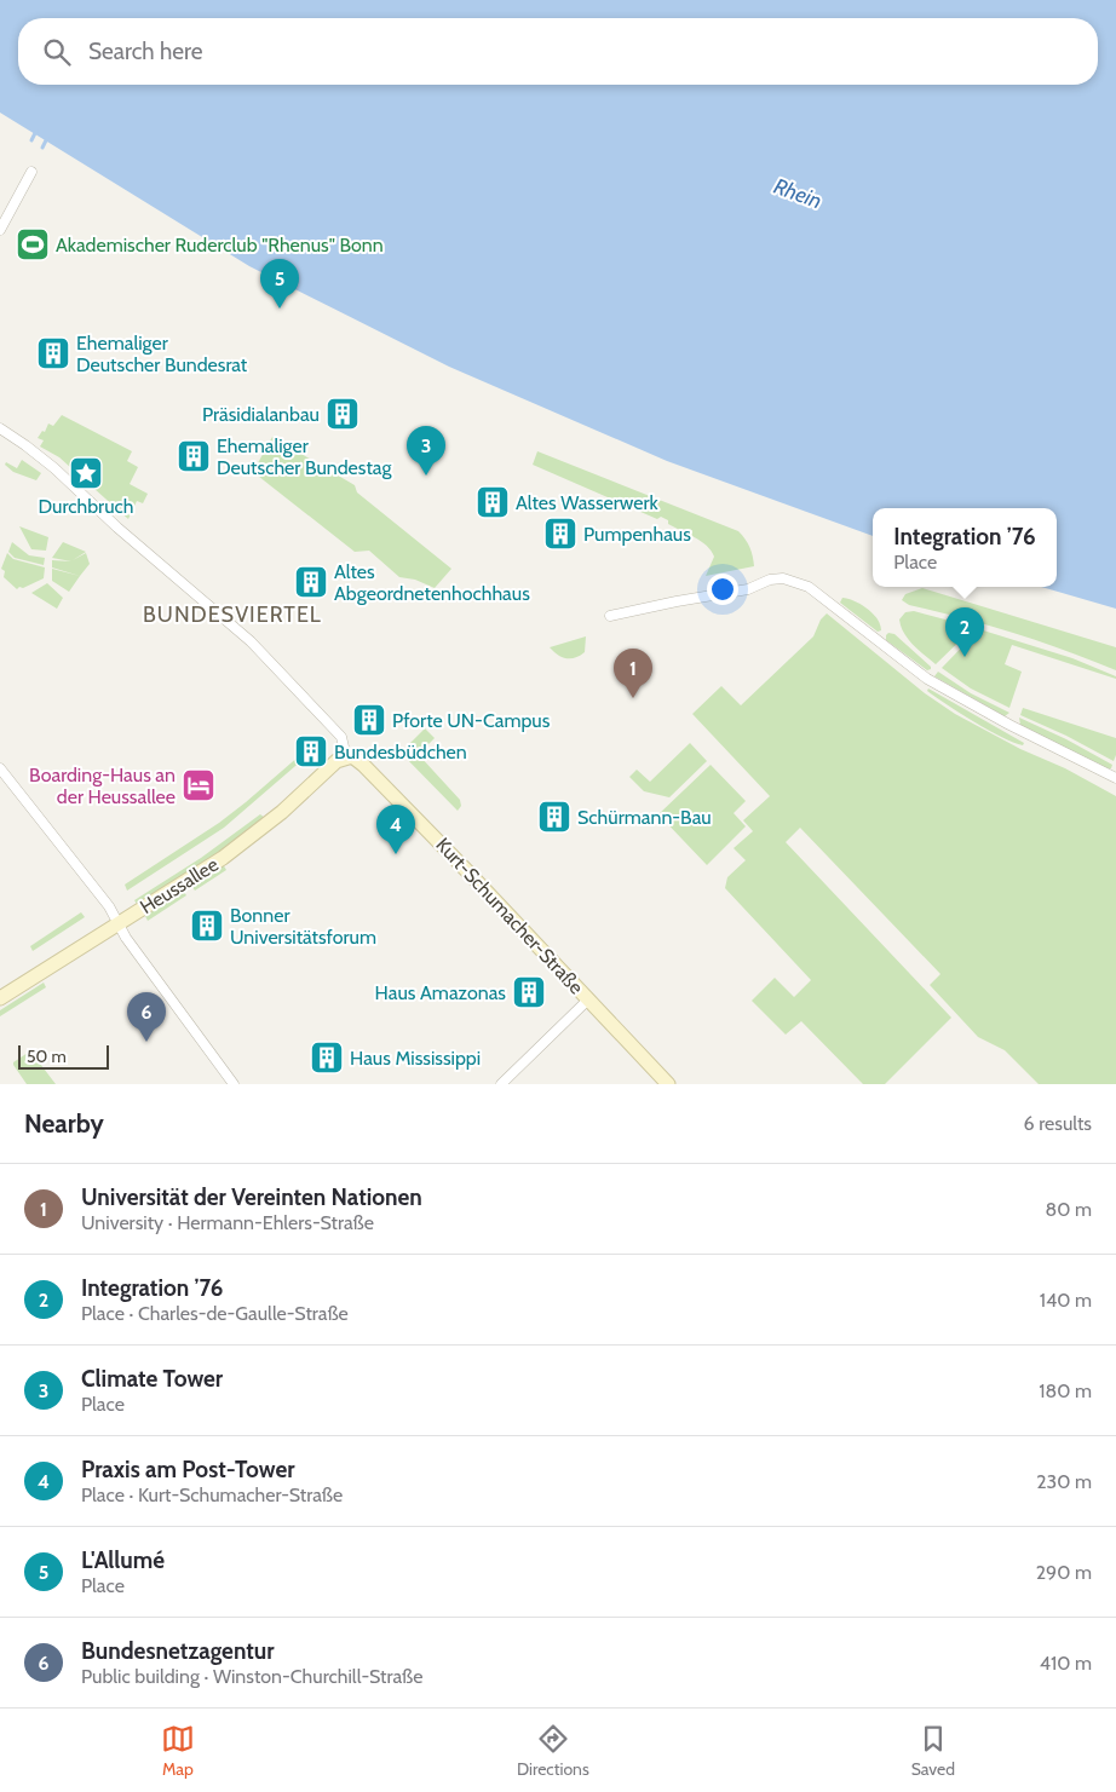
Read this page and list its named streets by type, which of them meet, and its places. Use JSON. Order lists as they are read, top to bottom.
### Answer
{
  "streets": {
    "street": ["Heussallee", "Kurt-Schumacher-Straße"]
  },
  "crossings": [
    ["Heussallee", "Kurt-Schumacher-Straße"]
  ],
  "districts": ["BUNDESVIERTEL"],
  "water": ["Rhein"],
  "places": {
    "sports": ["Akademischer Ruderclub \"Rhenus\" Bonn"],
    "building": [
      "Ehemaliger Deutscher Bundesrat",
      "Präsidialanbau",
      "Ehemaliger Deutscher Bundestag",
      "Altes Wasserwerk",
      "Pumpenhaus",
      "Altes Abgeordnetenhochhaus",
      "Pforte UN-Campus",
      "Bundesbüdchen",
      "Schürmann-Bau",
      "Bonner Universitätsforum",
      "Haus Amazonas",
      "Haus Mississippi"
    ],
    "place": ["Durchbruch"],
    "hotel": ["Boarding-Haus an der Heussallee"]
  },
  "scale_bar": "50 m",
  "page": {
    "search": "Search here",
    "pins": [
      "5",
      "3",
      "2",
      "1",
      "4",
      "6"
    ],
    "popup": ["Integration ʼ76", "Place"],
    "scale": "50 m",
    "heading": ["Nearby", "6 results"],
    "list": [
      {
        "mark": "1",
        "name": "Universität der Vereinten Nationen",
        "note": "University · Hermann-Ehlers-Straße",
        "value": "80 m"
      },
      {
        "mark": "2",
        "name": "Integration ʼ76",
        "note": "Place · Charles-de-Gaulle-Straße",
        "value": "140 m"
      },
      {
        "mark": "3",
        "name": "Climate Tower",
        "note": "Place",
        "value": "180 m"
      },
      {
        "mark": "4",
        "name": "Praxis am Post-Tower",
        "note": "Place · Kurt-Schumacher-Straße",
        "value": "230 m"
      },
      {
        "mark": "5",
        "name": "L'Allumé",
        "note": "Place",
        "value": "290 m"
      },
      {
        "mark": "6",
        "name": "Bundesnetzagentur",
        "note": "Public building · Winston-Churchill-Straße",
        "value": "410 m"
      }
    ],
    "nav": ["Map", "Directions", "Saved"]
  }
}
